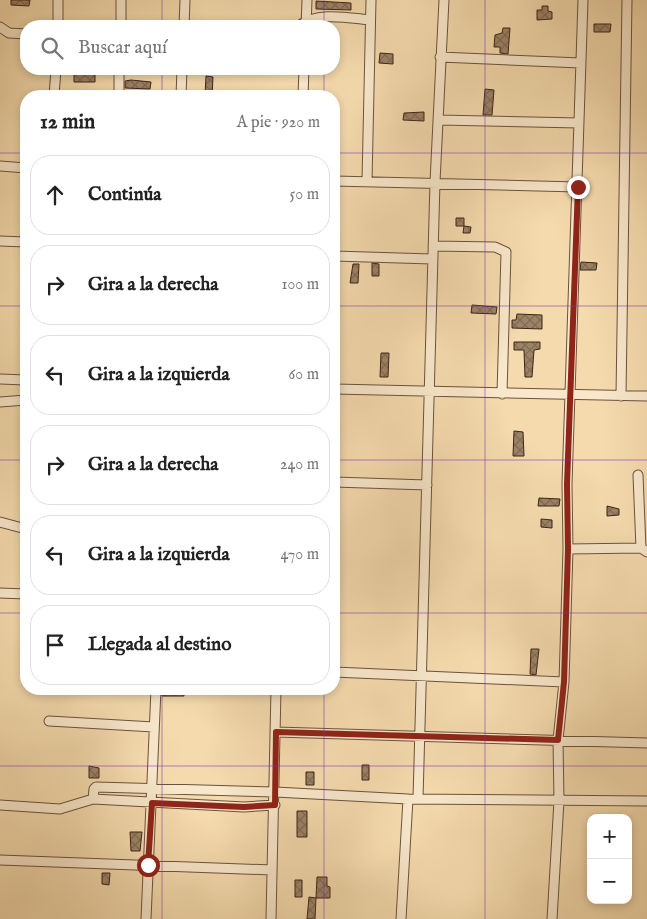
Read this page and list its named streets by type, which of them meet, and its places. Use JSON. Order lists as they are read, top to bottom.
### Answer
{
  "page": {
    "search": "Buscar aquí",
    "heading": ["12 min", "A pie · 920 m"],
    "list": [
      ["Continúa", "50 m"],
      ["Gira a la derecha", "100 m"],
      ["Gira a la izquierda", "60 m"],
      ["Gira a la derecha", "240 m"],
      ["Gira a la izquierda", "470 m"],
      "Llegada al destino"
    ],
    "map_buttons": ["+", "−"]
  }
}
